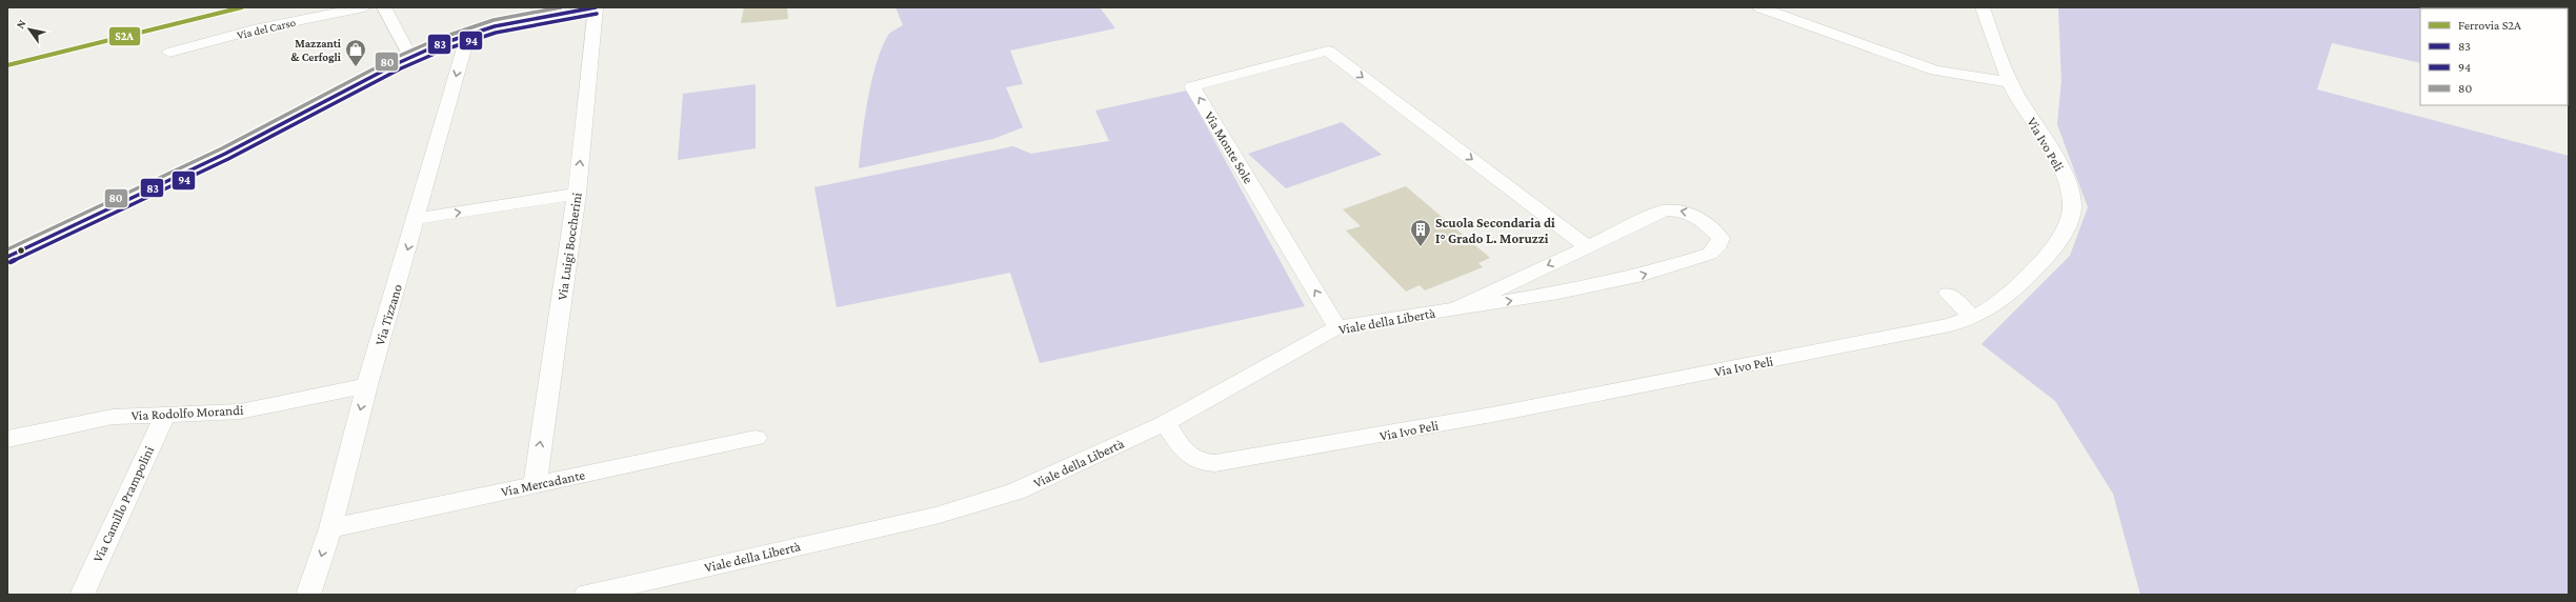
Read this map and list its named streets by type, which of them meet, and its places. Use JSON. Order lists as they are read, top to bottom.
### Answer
{
  "streets": {
    "street": [
      "Via del Carso",
      "Via Ivo Peli",
      "Via Monte Sole",
      "Via Luigi Boccherini",
      "Via Tizzano",
      "Viale della Libertà",
      "Via Rodolfo Morandi",
      "Via Mercadante",
      "Via Camillo Prampolini"
    ]
  },
  "crossings": [
    ["Via Ivo Peli", "Viale della Libertà"],
    ["Via Monte Sole", "Viale della Libertà"],
    ["Via Luigi Boccherini", "Via Mercadante"],
    ["Via Tizzano", "Via Rodolfo Morandi"],
    ["Via Tizzano", "Via Mercadante"],
    ["Via Rodolfo Morandi", "Via Camillo Prampolini"]
  ],
  "one_way": ["Via Luigi Boccherini", "Via Tizzano"],
  "places": {
    "shop": ["Mazzanti & Cerfogli"],
    "building": ["Scuola Secondaria di I° Grado L. Moruzzi"]
  },
  "lines": [
    "rail line S2A",
    "transit line 83",
    "transit line 80",
    "transit line 94"
  ],
  "legend": [
    "Ferrovia S2A",
    "83",
    "94",
    "80"
  ],
  "north": "top left"
}
